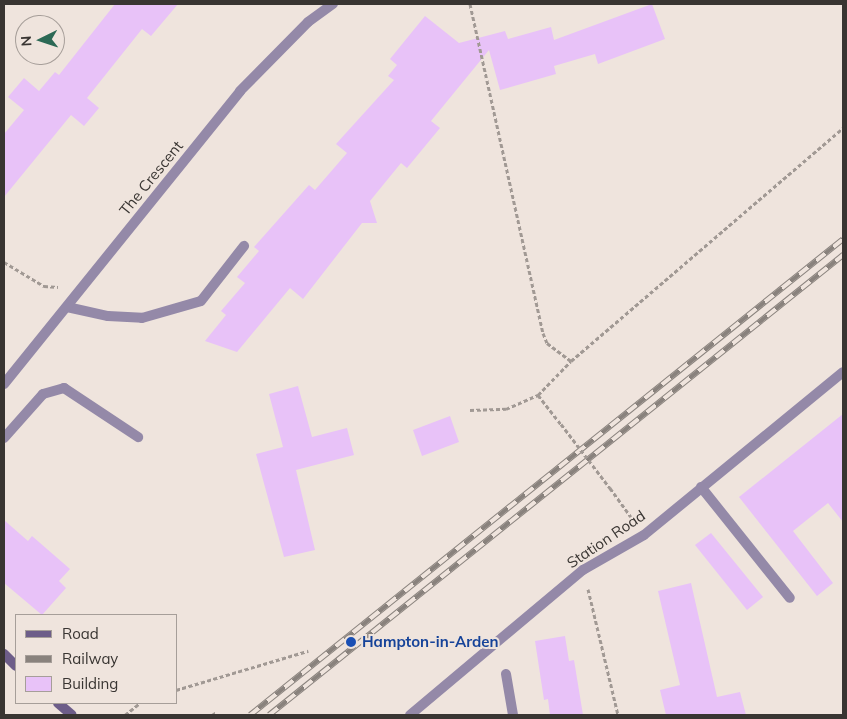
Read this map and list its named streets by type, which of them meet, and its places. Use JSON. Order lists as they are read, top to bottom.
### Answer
{
  "streets": {
    "street": ["The Crescent", "Station Road"]
  },
  "places": ["Hampton-in-Arden"],
  "legend": ["Road", "Railway", "Building"],
  "north": "left"
}
